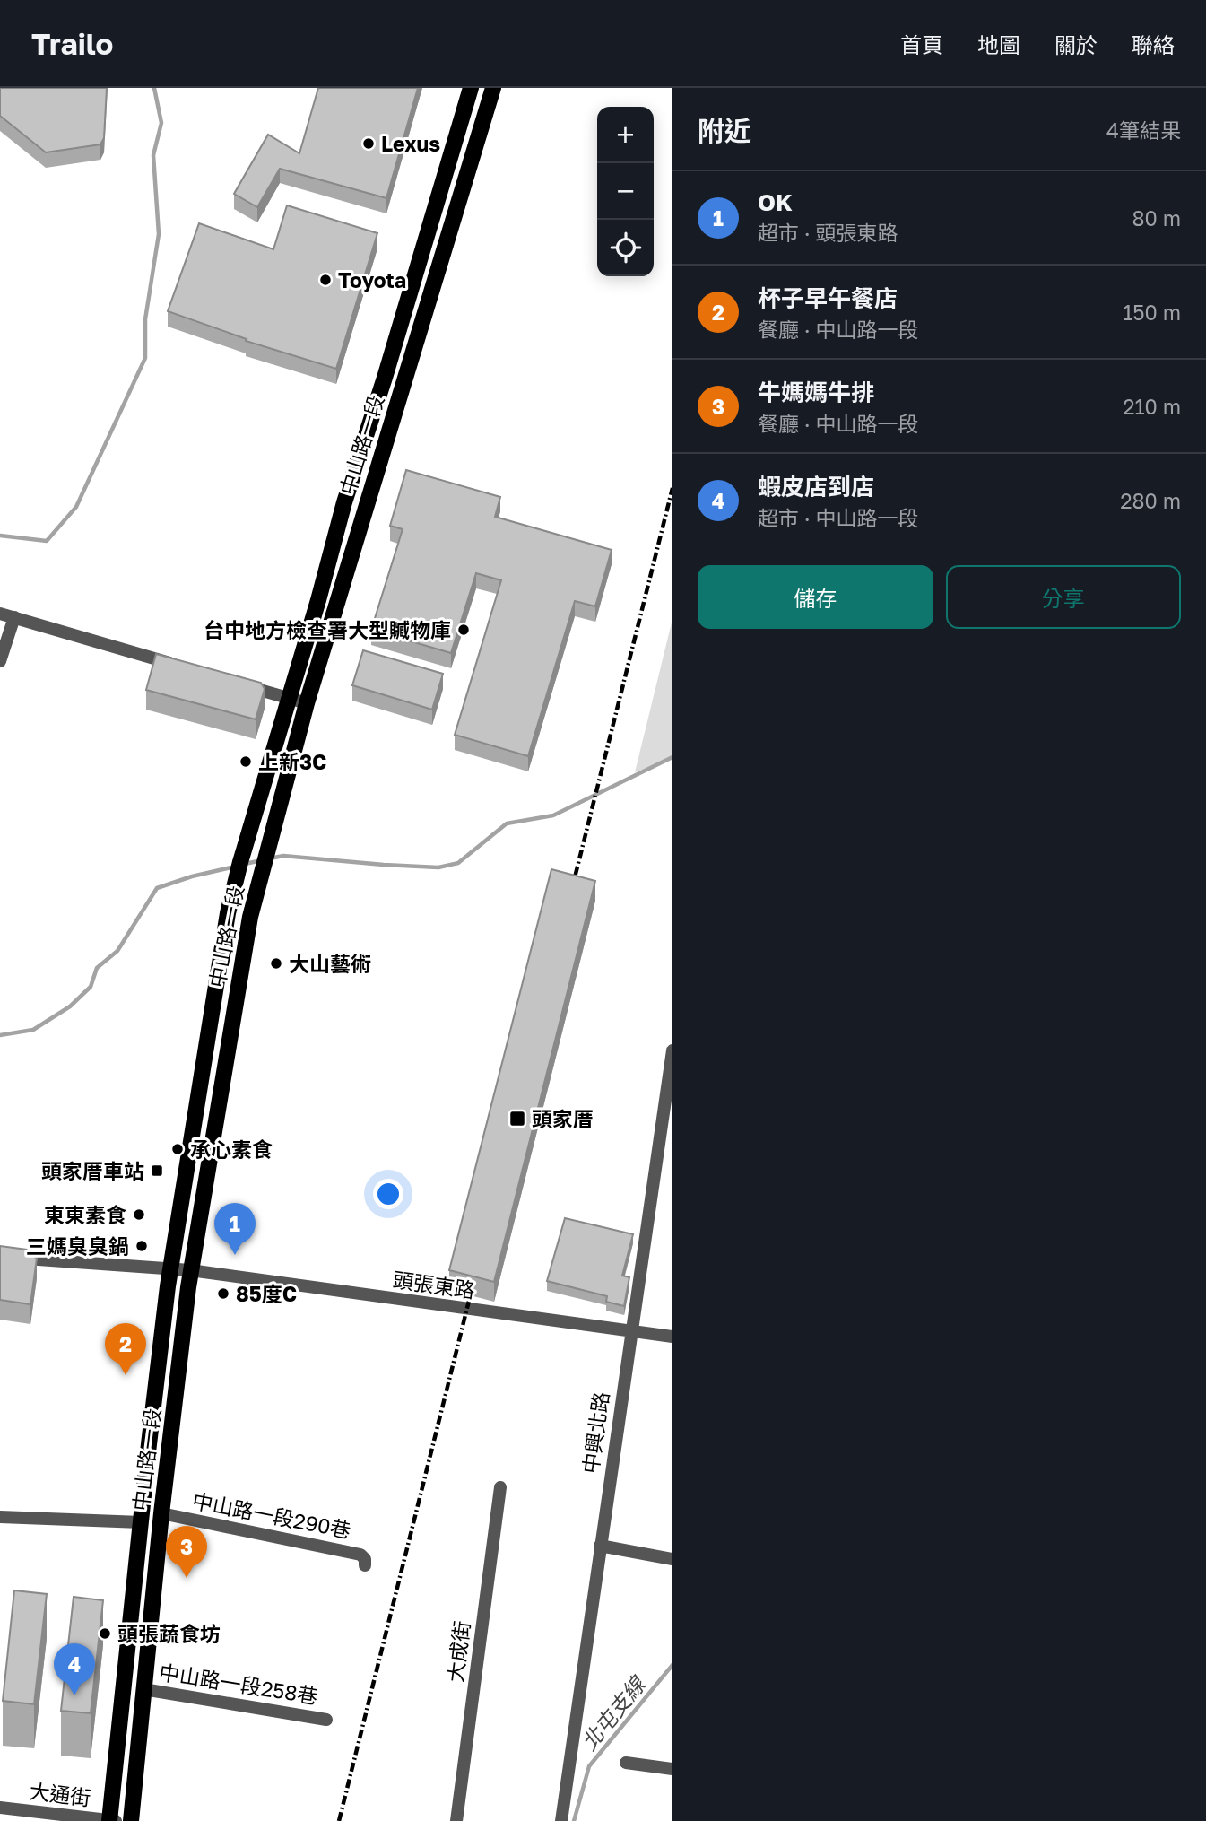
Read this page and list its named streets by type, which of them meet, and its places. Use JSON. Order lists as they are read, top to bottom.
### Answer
{
  "streets": {
    "main road": ["中山路一段"],
    "street": [
      "頭張東路",
      "中興北路",
      "中山路一段290巷",
      "大成街",
      "中山路一段258巷",
      "大通街"
    ]
  },
  "crossings": [
    ["中山路一段", "頭張東路"],
    ["中山路一段", "中山路一段290巷"],
    ["中山路一段", "中山路一段258巷"],
    ["中山路一段", "大通街"],
    ["頭張東路", "中興北路"]
  ],
  "water": ["北屯支線"],
  "places": {
    "other": [
      "Lexus",
      "Toyota",
      "台中地方檢查署大型贓物庫",
      "上新3C",
      "大山藝術",
      "承心素食",
      "東東素食",
      "三媽臭臭鍋",
      "85度C",
      "頭張蔬食坊"
    ],
    "transit": ["頭家厝", "頭家厝車站"]
  },
  "page": {
    "header": "Trailo",
    "nav": [
      "首頁",
      "地圖",
      "關於",
      "聯絡"
    ],
    "heading": ["附近", "4筆結果"],
    "map_buttons": ["+", "−"],
    "list": [
      {
        "mark": "1",
        "name": "OK",
        "note": "超市 · 頭張東路",
        "value": "80 m"
      },
      {
        "mark": "2",
        "name": "杯子早午餐店",
        "note": "餐廳 · 中山路一段",
        "value": "150 m"
      },
      {
        "mark": "3",
        "name": "牛媽媽牛排",
        "note": "餐廳 · 中山路一段",
        "value": "210 m"
      },
      {
        "mark": "4",
        "name": "蝦皮店到店",
        "note": "超市 · 中山路一段",
        "value": "280 m"
      }
    ],
    "buttons": ["儲存", "分享"],
    "pins": [
      "1",
      "2",
      "3",
      "4"
    ]
  }
}
